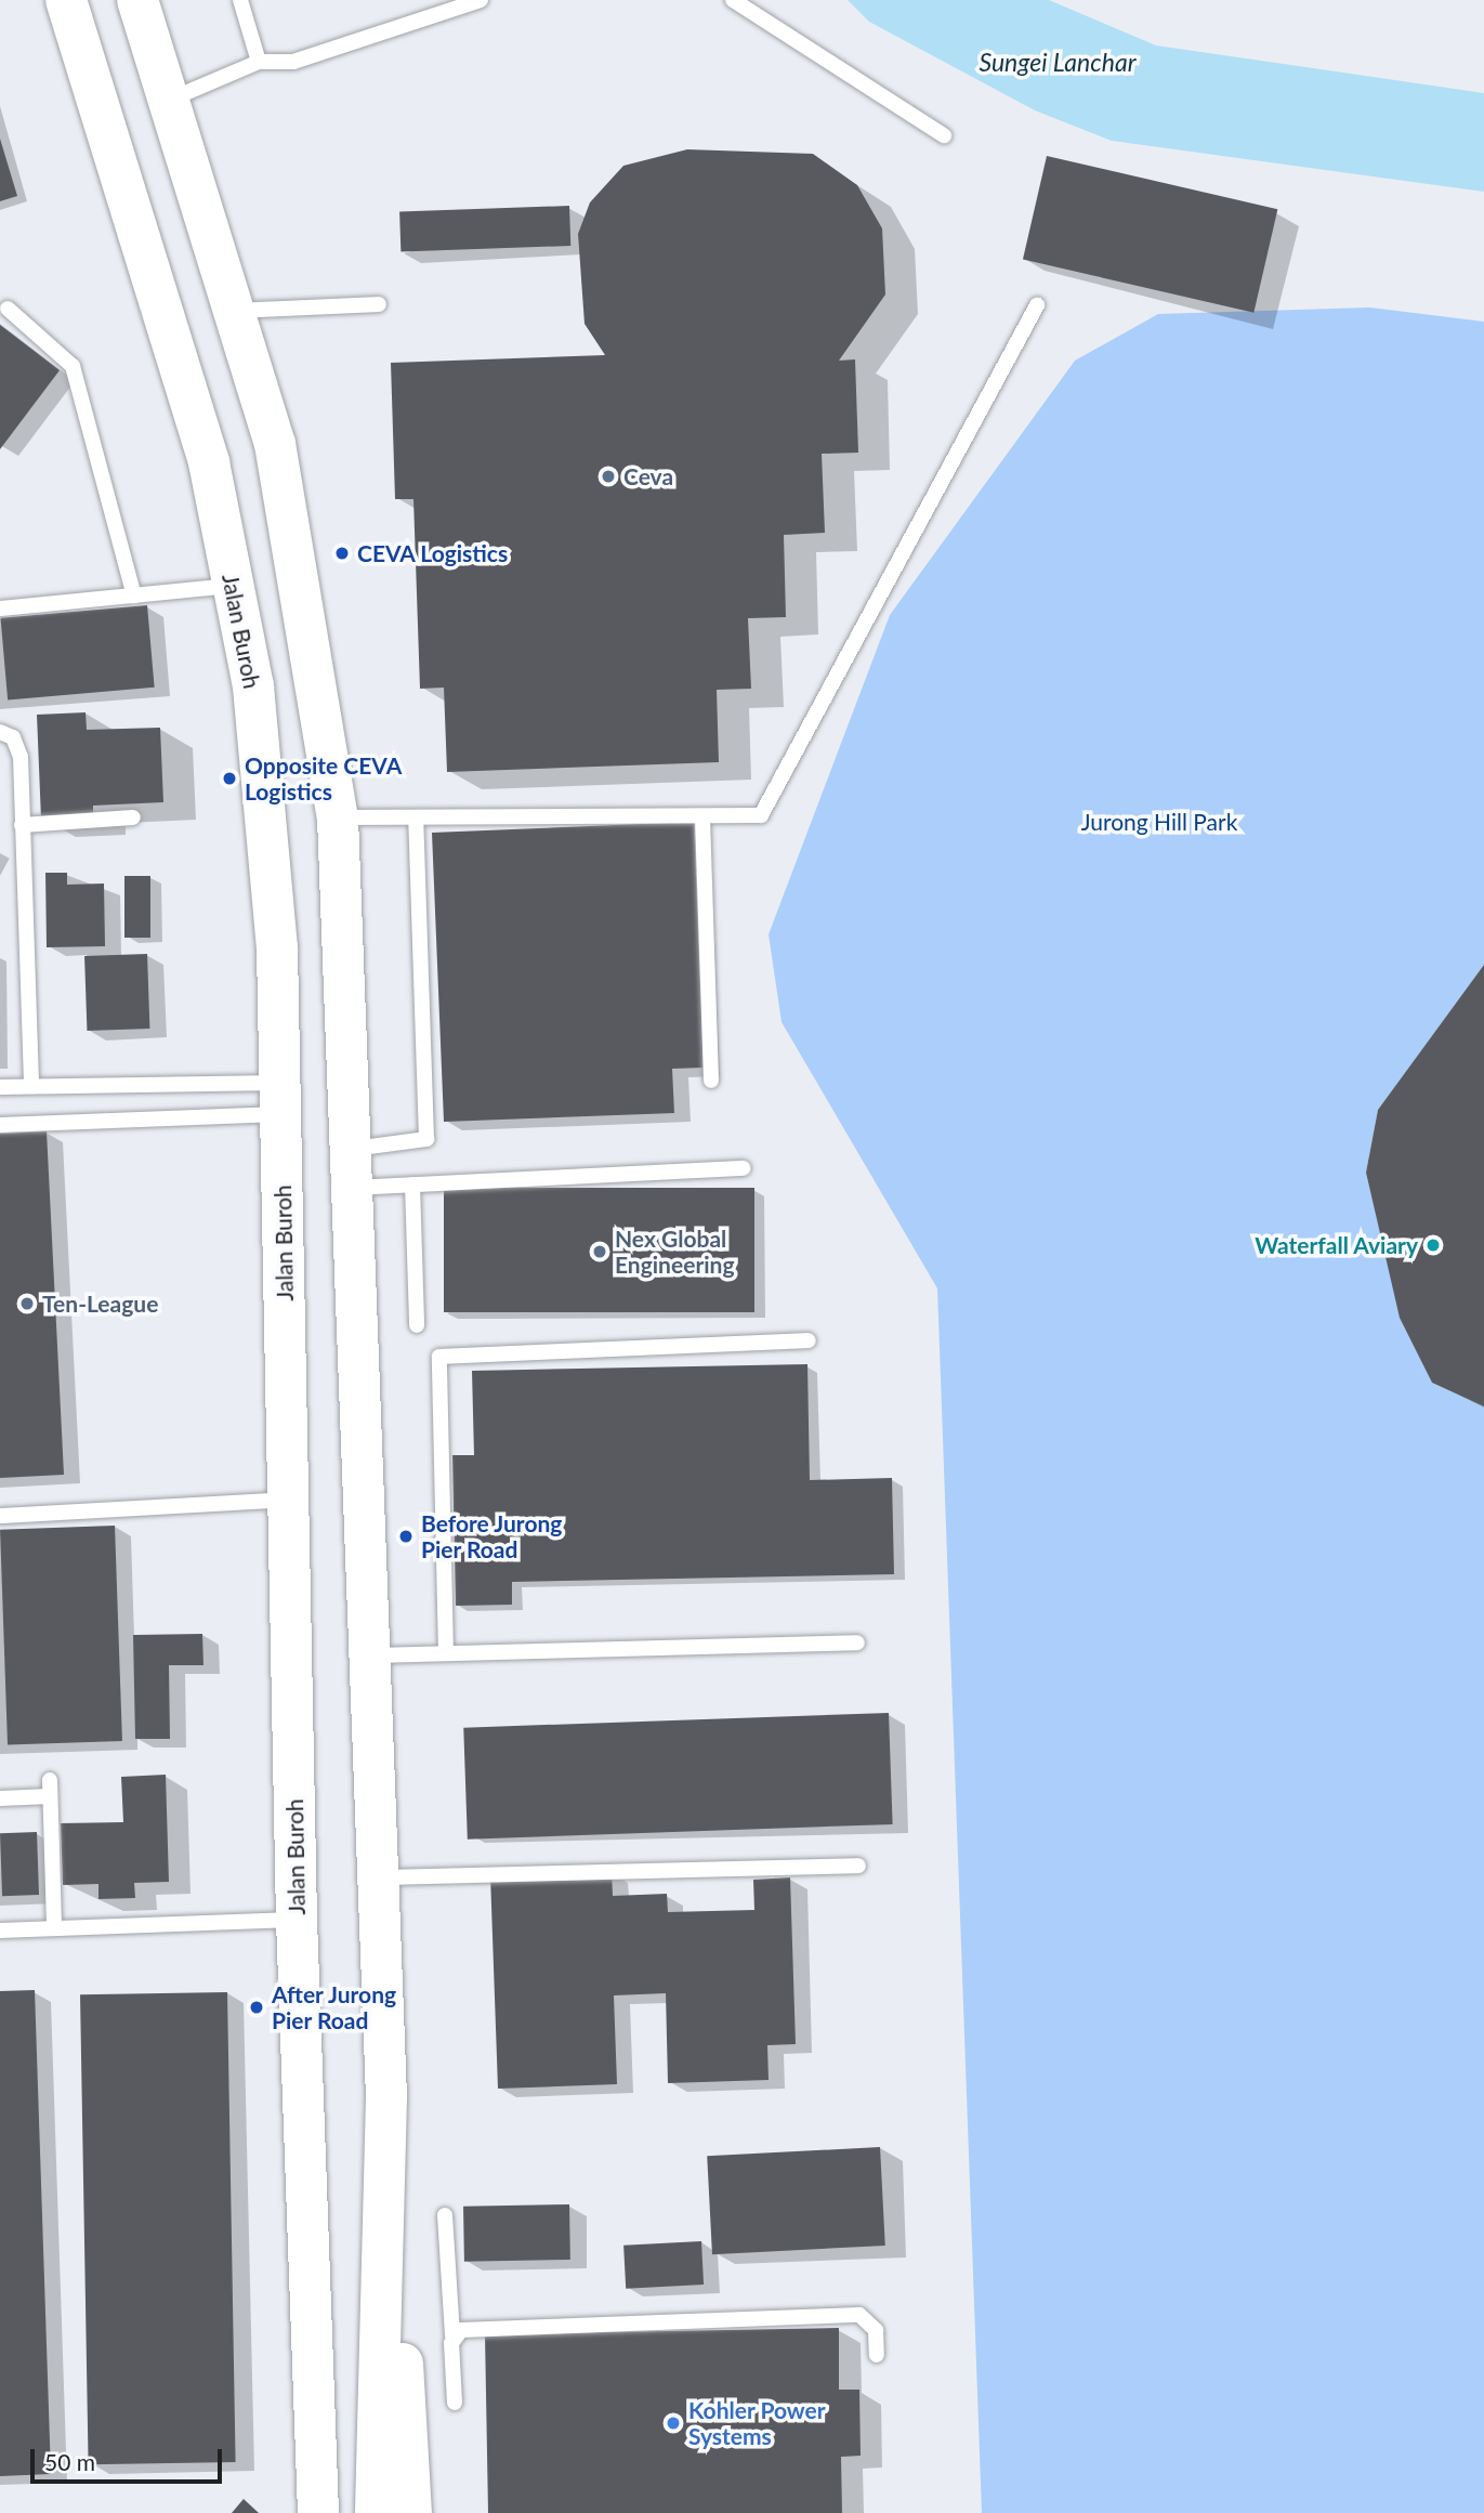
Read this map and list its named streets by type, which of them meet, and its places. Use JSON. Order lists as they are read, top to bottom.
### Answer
{
  "streets": {
    "main road": ["Jalan Buroh"]
  },
  "water": ["Sungei Lanchar"],
  "parks": ["Jurong Hill Park"],
  "places": [
    "Ceva",
    "CEVA Logistics",
    "Opposite CEVA Logistics",
    "Waterfall Aviary",
    "Nex Global Engineering",
    "Ten-League",
    "Before Jurong Pier Road",
    "After Jurong Pier Road",
    "Kohler Power Systems"
  ],
  "scale_bar": "50 m"
}
